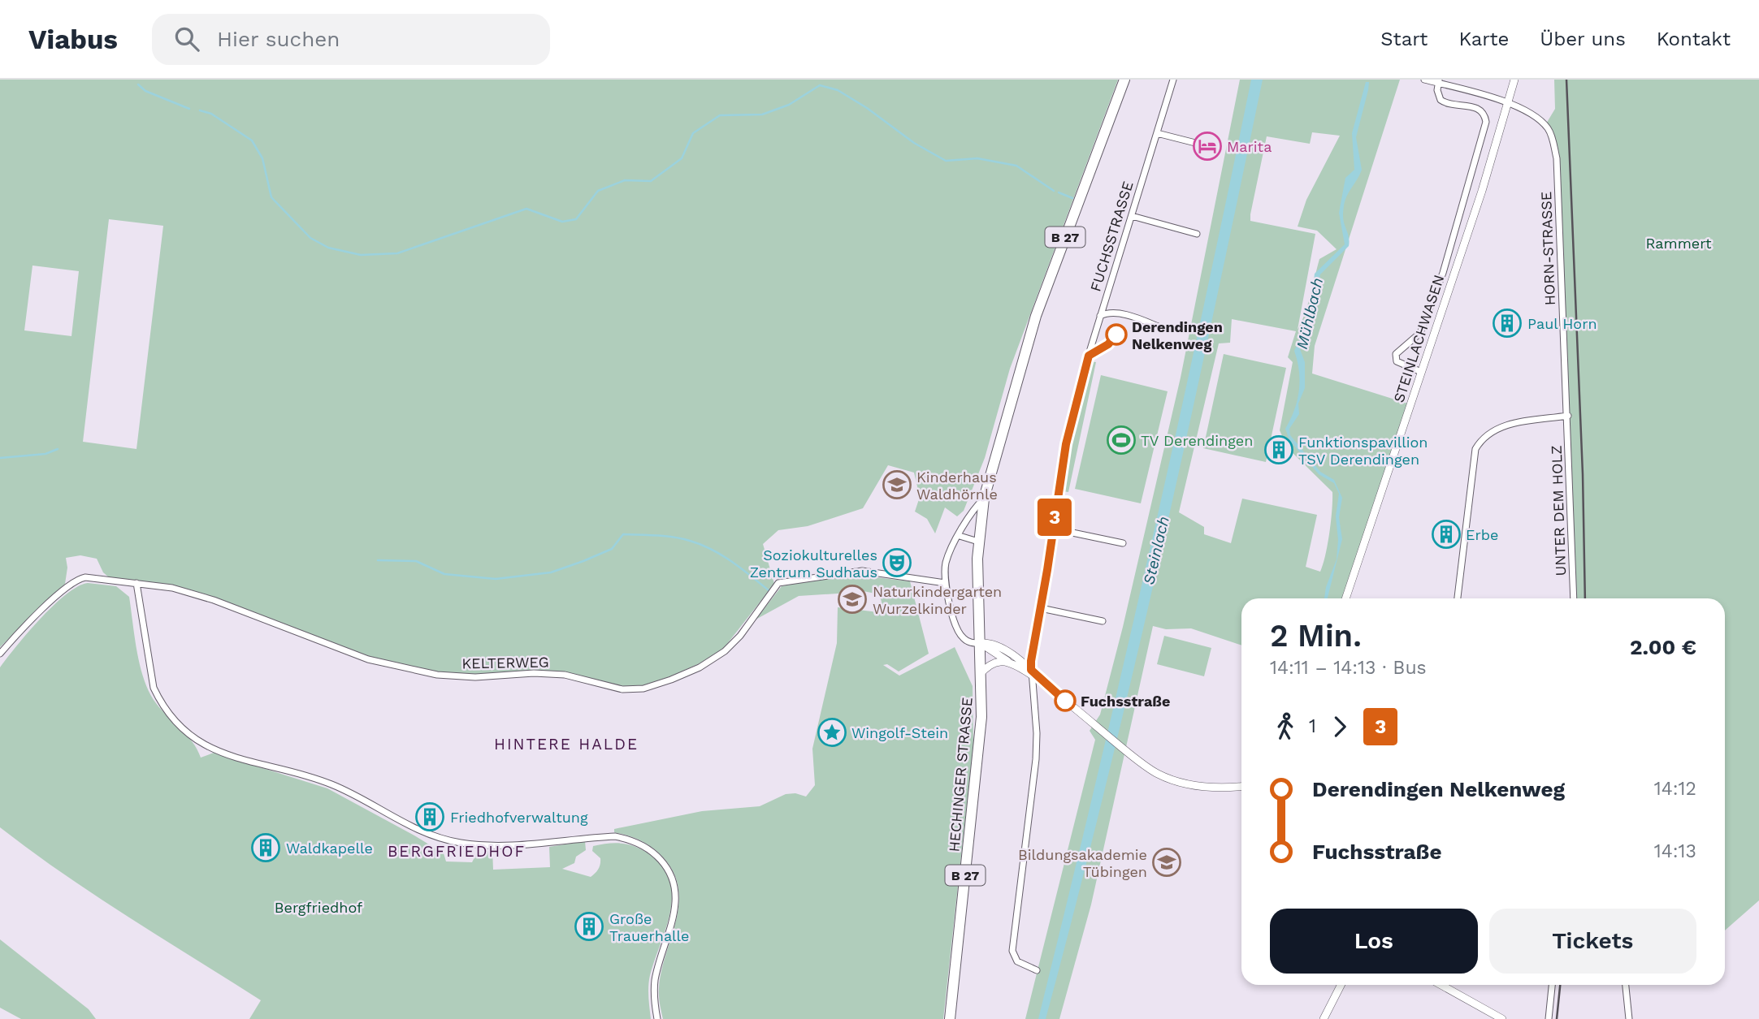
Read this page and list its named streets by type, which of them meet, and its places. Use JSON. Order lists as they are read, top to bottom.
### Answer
{
  "streets": {
    "main road": ["B 27", "HECHINGER STRASSE"],
    "street": [
      "FUCHSSTRASSE",
      "HORN-STRASSE",
      "STEINLACHWASEN",
      "UNTER DEM HOLZ",
      "KELTERWEG"
    ]
  },
  "crossings": [
    ["HORN-STRASSE", "STEINLACHWASEN"],
    ["HORN-STRASSE", "UNTER DEM HOLZ"],
    ["KELTERWEG", "HECHINGER STRASSE"]
  ],
  "districts": ["HINTERE HALDE", "BERGFRIEDHOF"],
  "water": ["Mühlbach", "Steinlach"],
  "parks": ["Rammert", "Bergfriedhof"],
  "places": {
    "hotel": ["Marita"],
    "building": [
      "Paul Horn",
      "Funktionspavillion TSV Derendingen",
      "Erbe",
      "Friedhofverwaltung",
      "Waldkapelle",
      "Große Trauerhalle"
    ],
    "other": ["Derendingen Nelkenweg", "Fuchsstraße"],
    "sports": ["TV Derendingen"],
    "school or university": ["Kinderhaus Waldhörnle", "Naturkindergarten Wurzelkinder", "Bildungsakademie Tübingen"],
    "theatre": ["Soziokulturelles Zentrum Sudhaus"],
    "place": ["Wingolf-Stein"]
  },
  "lines": ["bus line 3"],
  "page": {
    "header": "Viabus",
    "search": "Hier suchen",
    "nav": [
      "Start",
      "Karte",
      "Über uns",
      "Kontakt"
    ],
    "on_map": "3",
    "heading": ["2 Min.", "14:11 – 14:13 · Bus", "2.00 €"],
    "legs": ["1", "3"],
    "list": [
      {
        "name": "Derendingen Nelkenweg",
        "value": "14:12"
      },
      {
        "name": "Fuchsstraße",
        "value": "14:13"
      }
    ],
    "buttons": ["Los", "Tickets"]
  }
}
